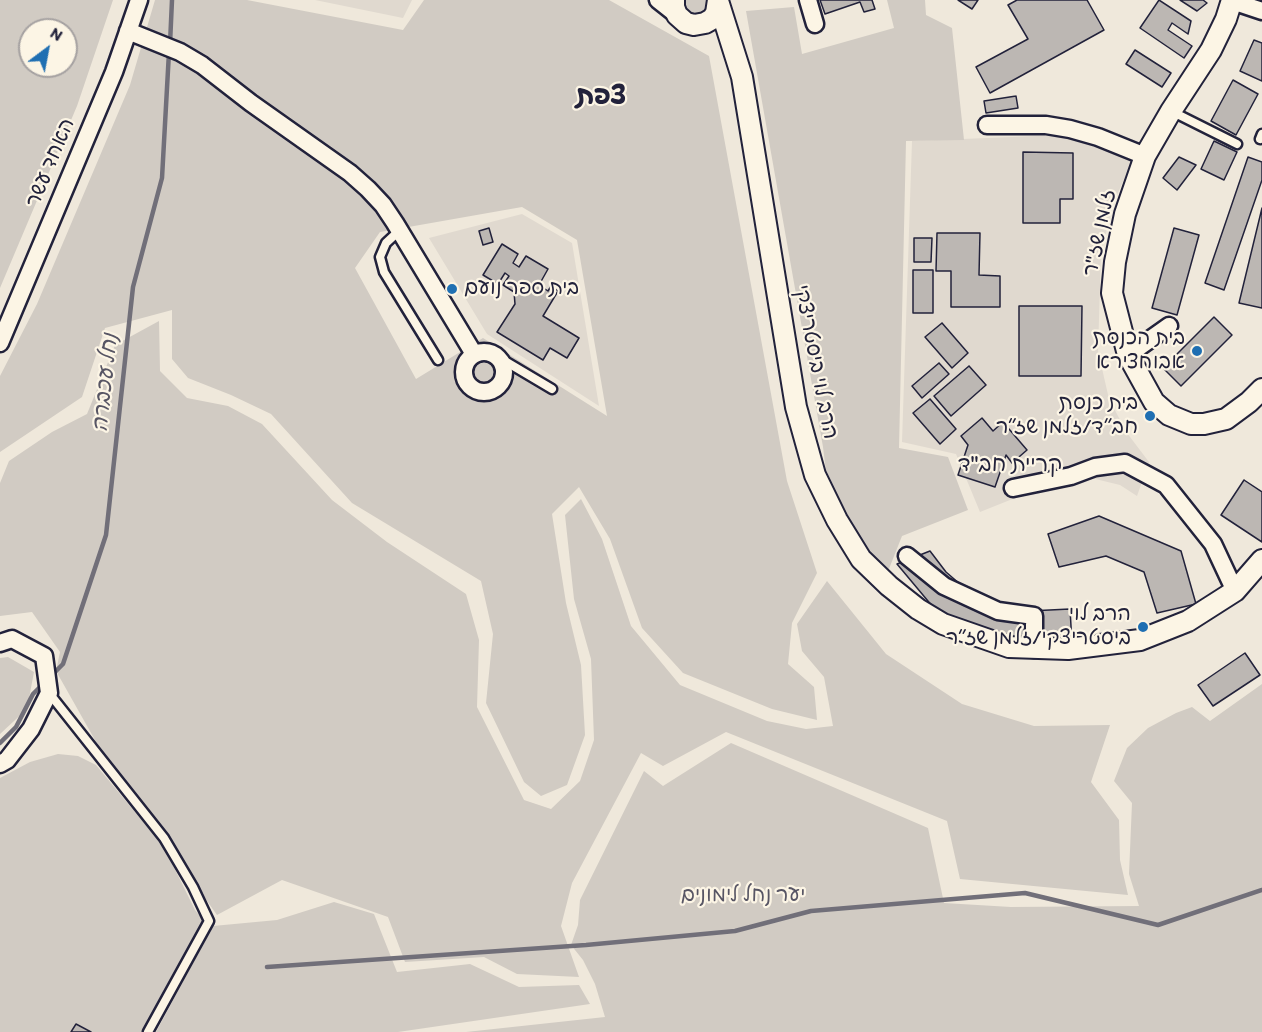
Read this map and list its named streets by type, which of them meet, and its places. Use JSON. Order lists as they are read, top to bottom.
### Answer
{
  "streets": {
    "street": ["האחד עשר", "זלמן שז\"ר", "הרב לוי ביסטריצקי"]
  },
  "districts": ["צפת", "קריית חב\"ד"],
  "water": ["נחל עכברה"],
  "parks": ["יער נחל לימונים"],
  "places": [
    "בית ספר נועם",
    "בית הכנסת אבוחצירא",
    "בית כנסת חב״ד/זלמן שז״ר",
    "הרב לוי ביסטריצקי/זלמן שז״ר"
  ],
  "north": "top right"
}
